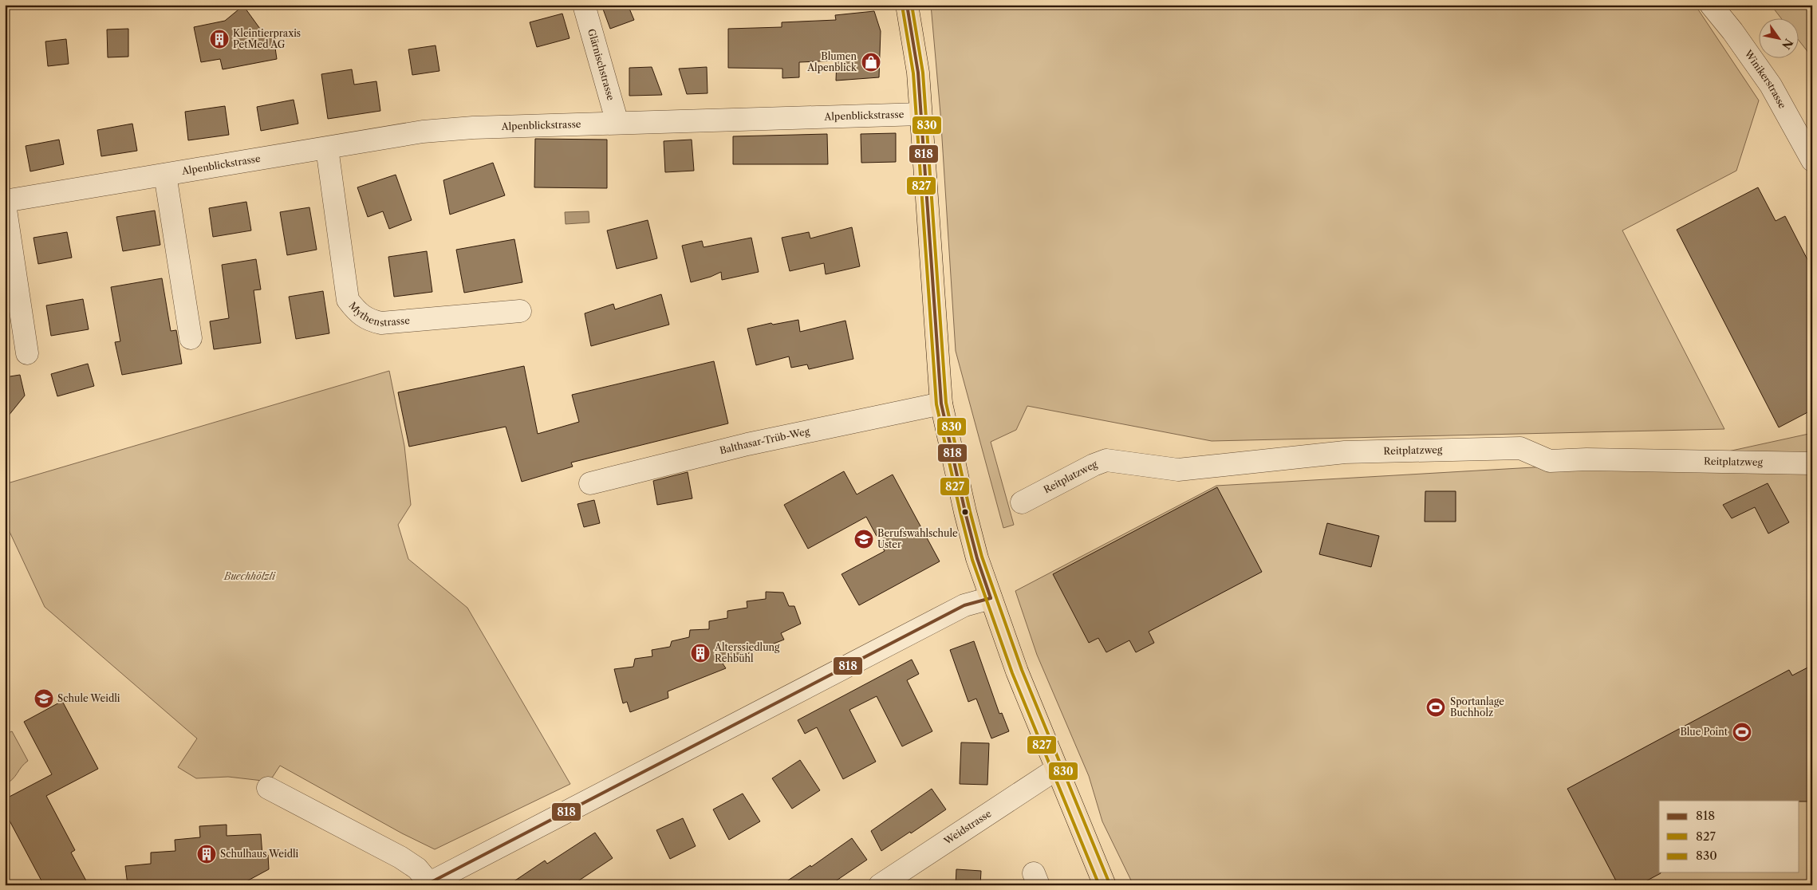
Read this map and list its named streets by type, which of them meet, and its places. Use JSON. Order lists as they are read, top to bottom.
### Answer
{
  "streets": {
    "street": [
      "Glärnischstrasse",
      "Winikerstrasse",
      "Alpenblickstrasse",
      "Mythenstrasse",
      "Balthasar-Trüb-Weg",
      "Reitplatzweg",
      "Weidstrasse"
    ]
  },
  "crossings": [
    ["Glärnischstrasse", "Alpenblickstrasse"],
    ["Alpenblickstrasse", "Mythenstrasse"]
  ],
  "parks": ["Buechhölzli"],
  "places": {
    "building": ["Kleintierpraxis PetMed AG", "Alterssiedlung Rehbühl", "Schulhaus Weidli"],
    "shop": ["Blumen Alpenblick"],
    "school or university": ["Berufswahlschule Uster", "Schule Weidli"],
    "sports": ["Sportanlage Buchholz", "Blue Point"]
  },
  "lines": ["transit line 818", "transit line 830", "transit line 827"],
  "legend": ["818", "827", "830"],
  "north": "bottom right"
}
